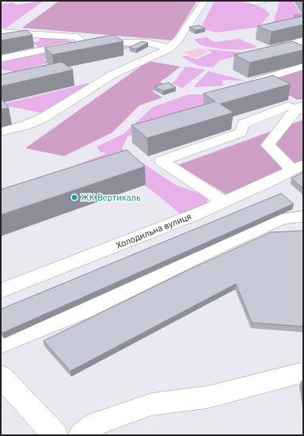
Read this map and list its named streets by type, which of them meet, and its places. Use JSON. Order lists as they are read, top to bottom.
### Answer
{
  "streets": {
    "street": ["Холодильна вулиця"]
  },
  "places": ["ЖК Вертикаль"]
}
